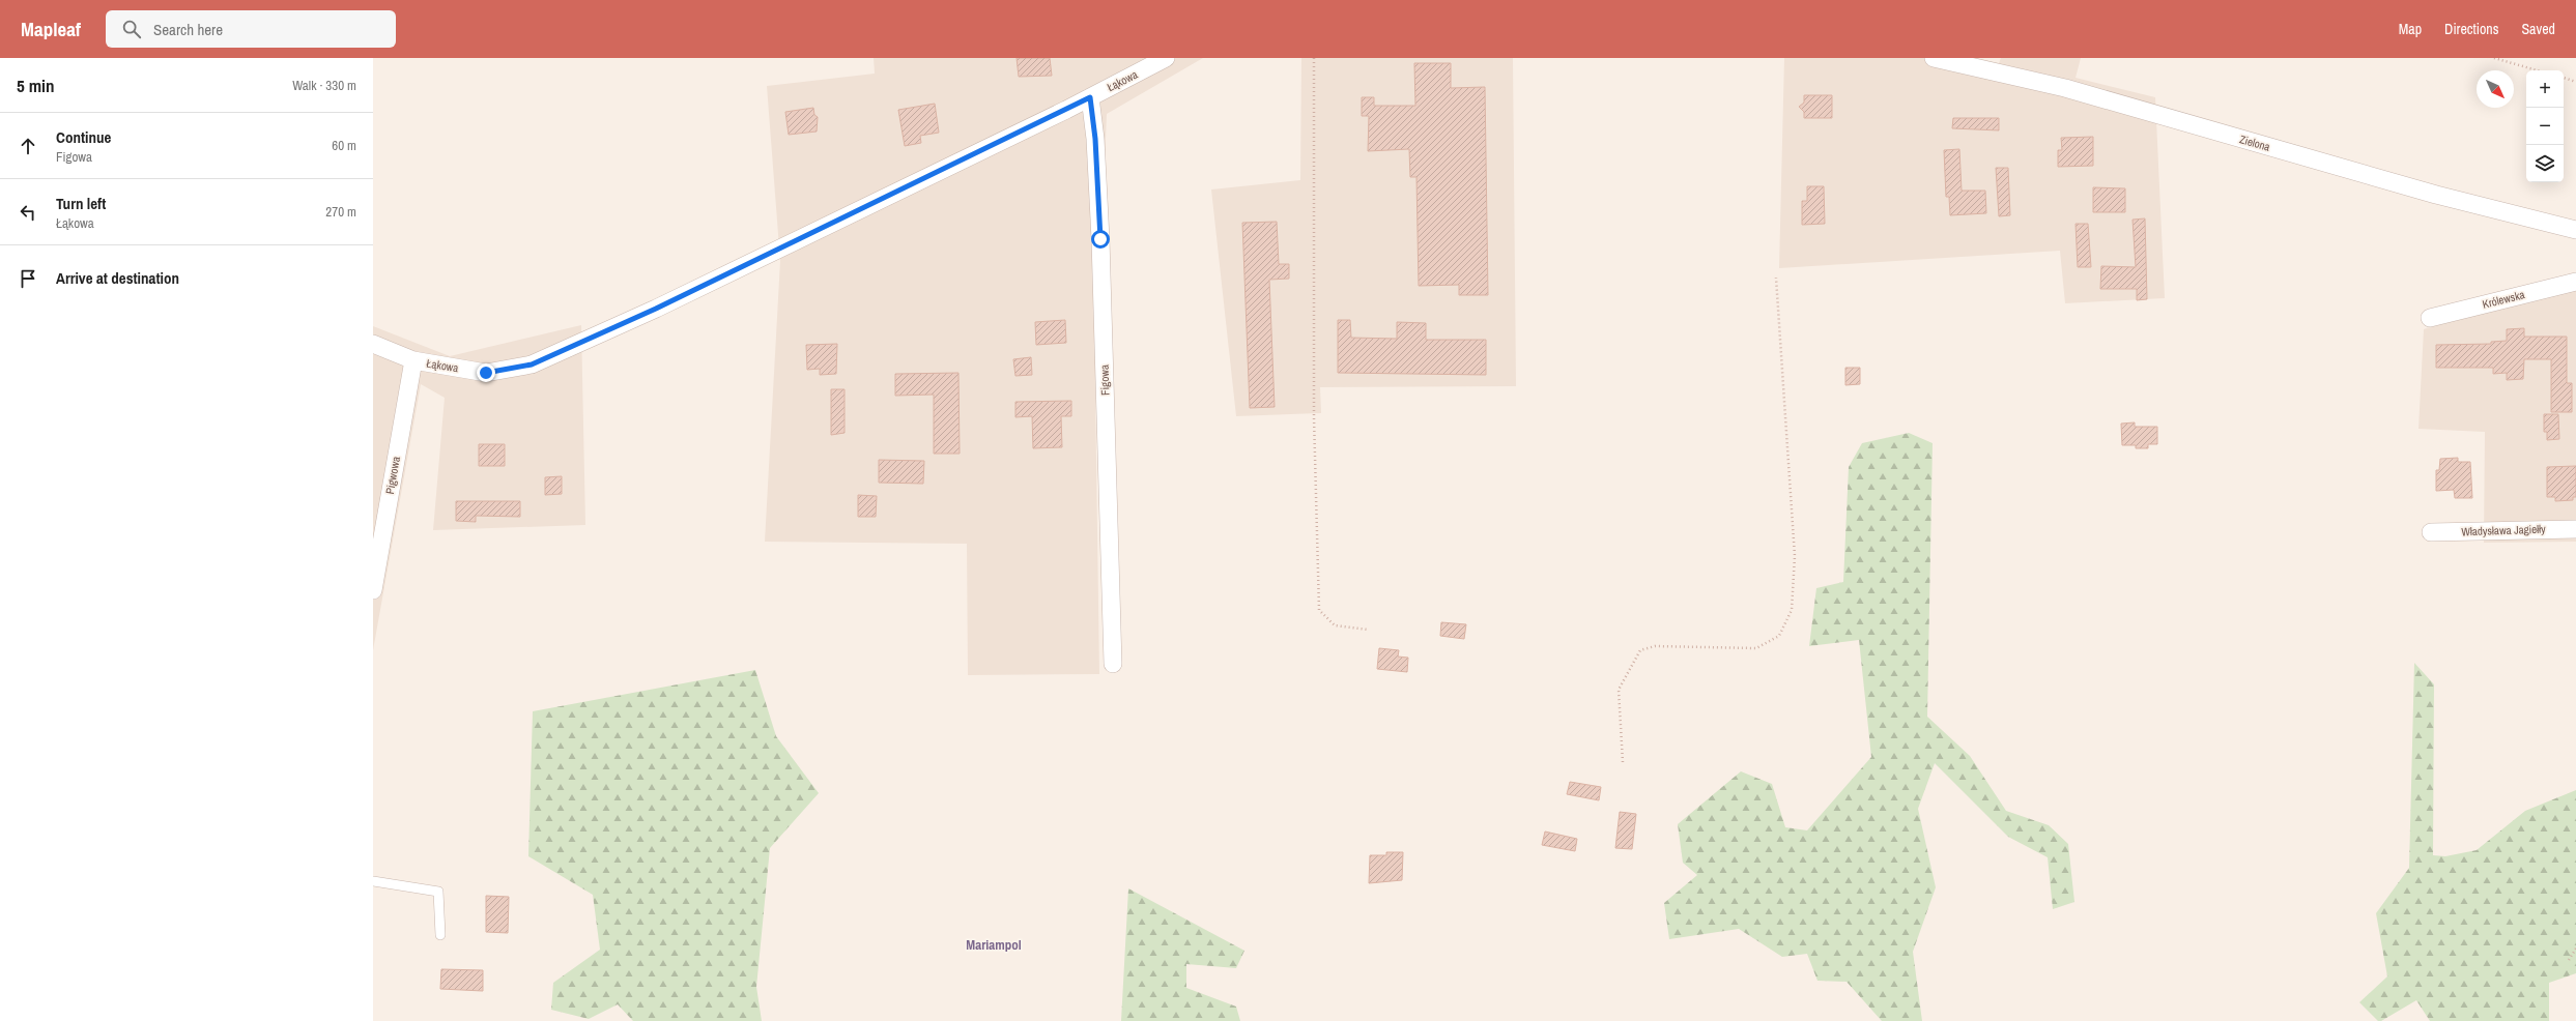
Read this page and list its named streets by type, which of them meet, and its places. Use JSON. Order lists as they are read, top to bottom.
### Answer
{
  "streets": {
    "street": [
      "Łąkowa",
      "Zielona",
      "Królewska",
      "Figowa",
      "Pigwowa",
      "Władysława Jagiełły"
    ]
  },
  "crossings": [
    ["Łąkowa", "Figowa"],
    ["Łąkowa", "Pigwowa"]
  ],
  "districts": ["Mariampol"],
  "north": "bottom right",
  "page": {
    "header": "Mapleaf",
    "search": "Search here",
    "nav": ["Map", "Directions", "Saved"],
    "heading": ["5 min", "Walk · 330 m"],
    "map_buttons": ["+", "−"],
    "list": [
      ["Continue", "Figowa", "60 m"],
      ["Turn left", "Łąkowa", "270 m"],
      "Arrive at destination"
    ]
  }
}
